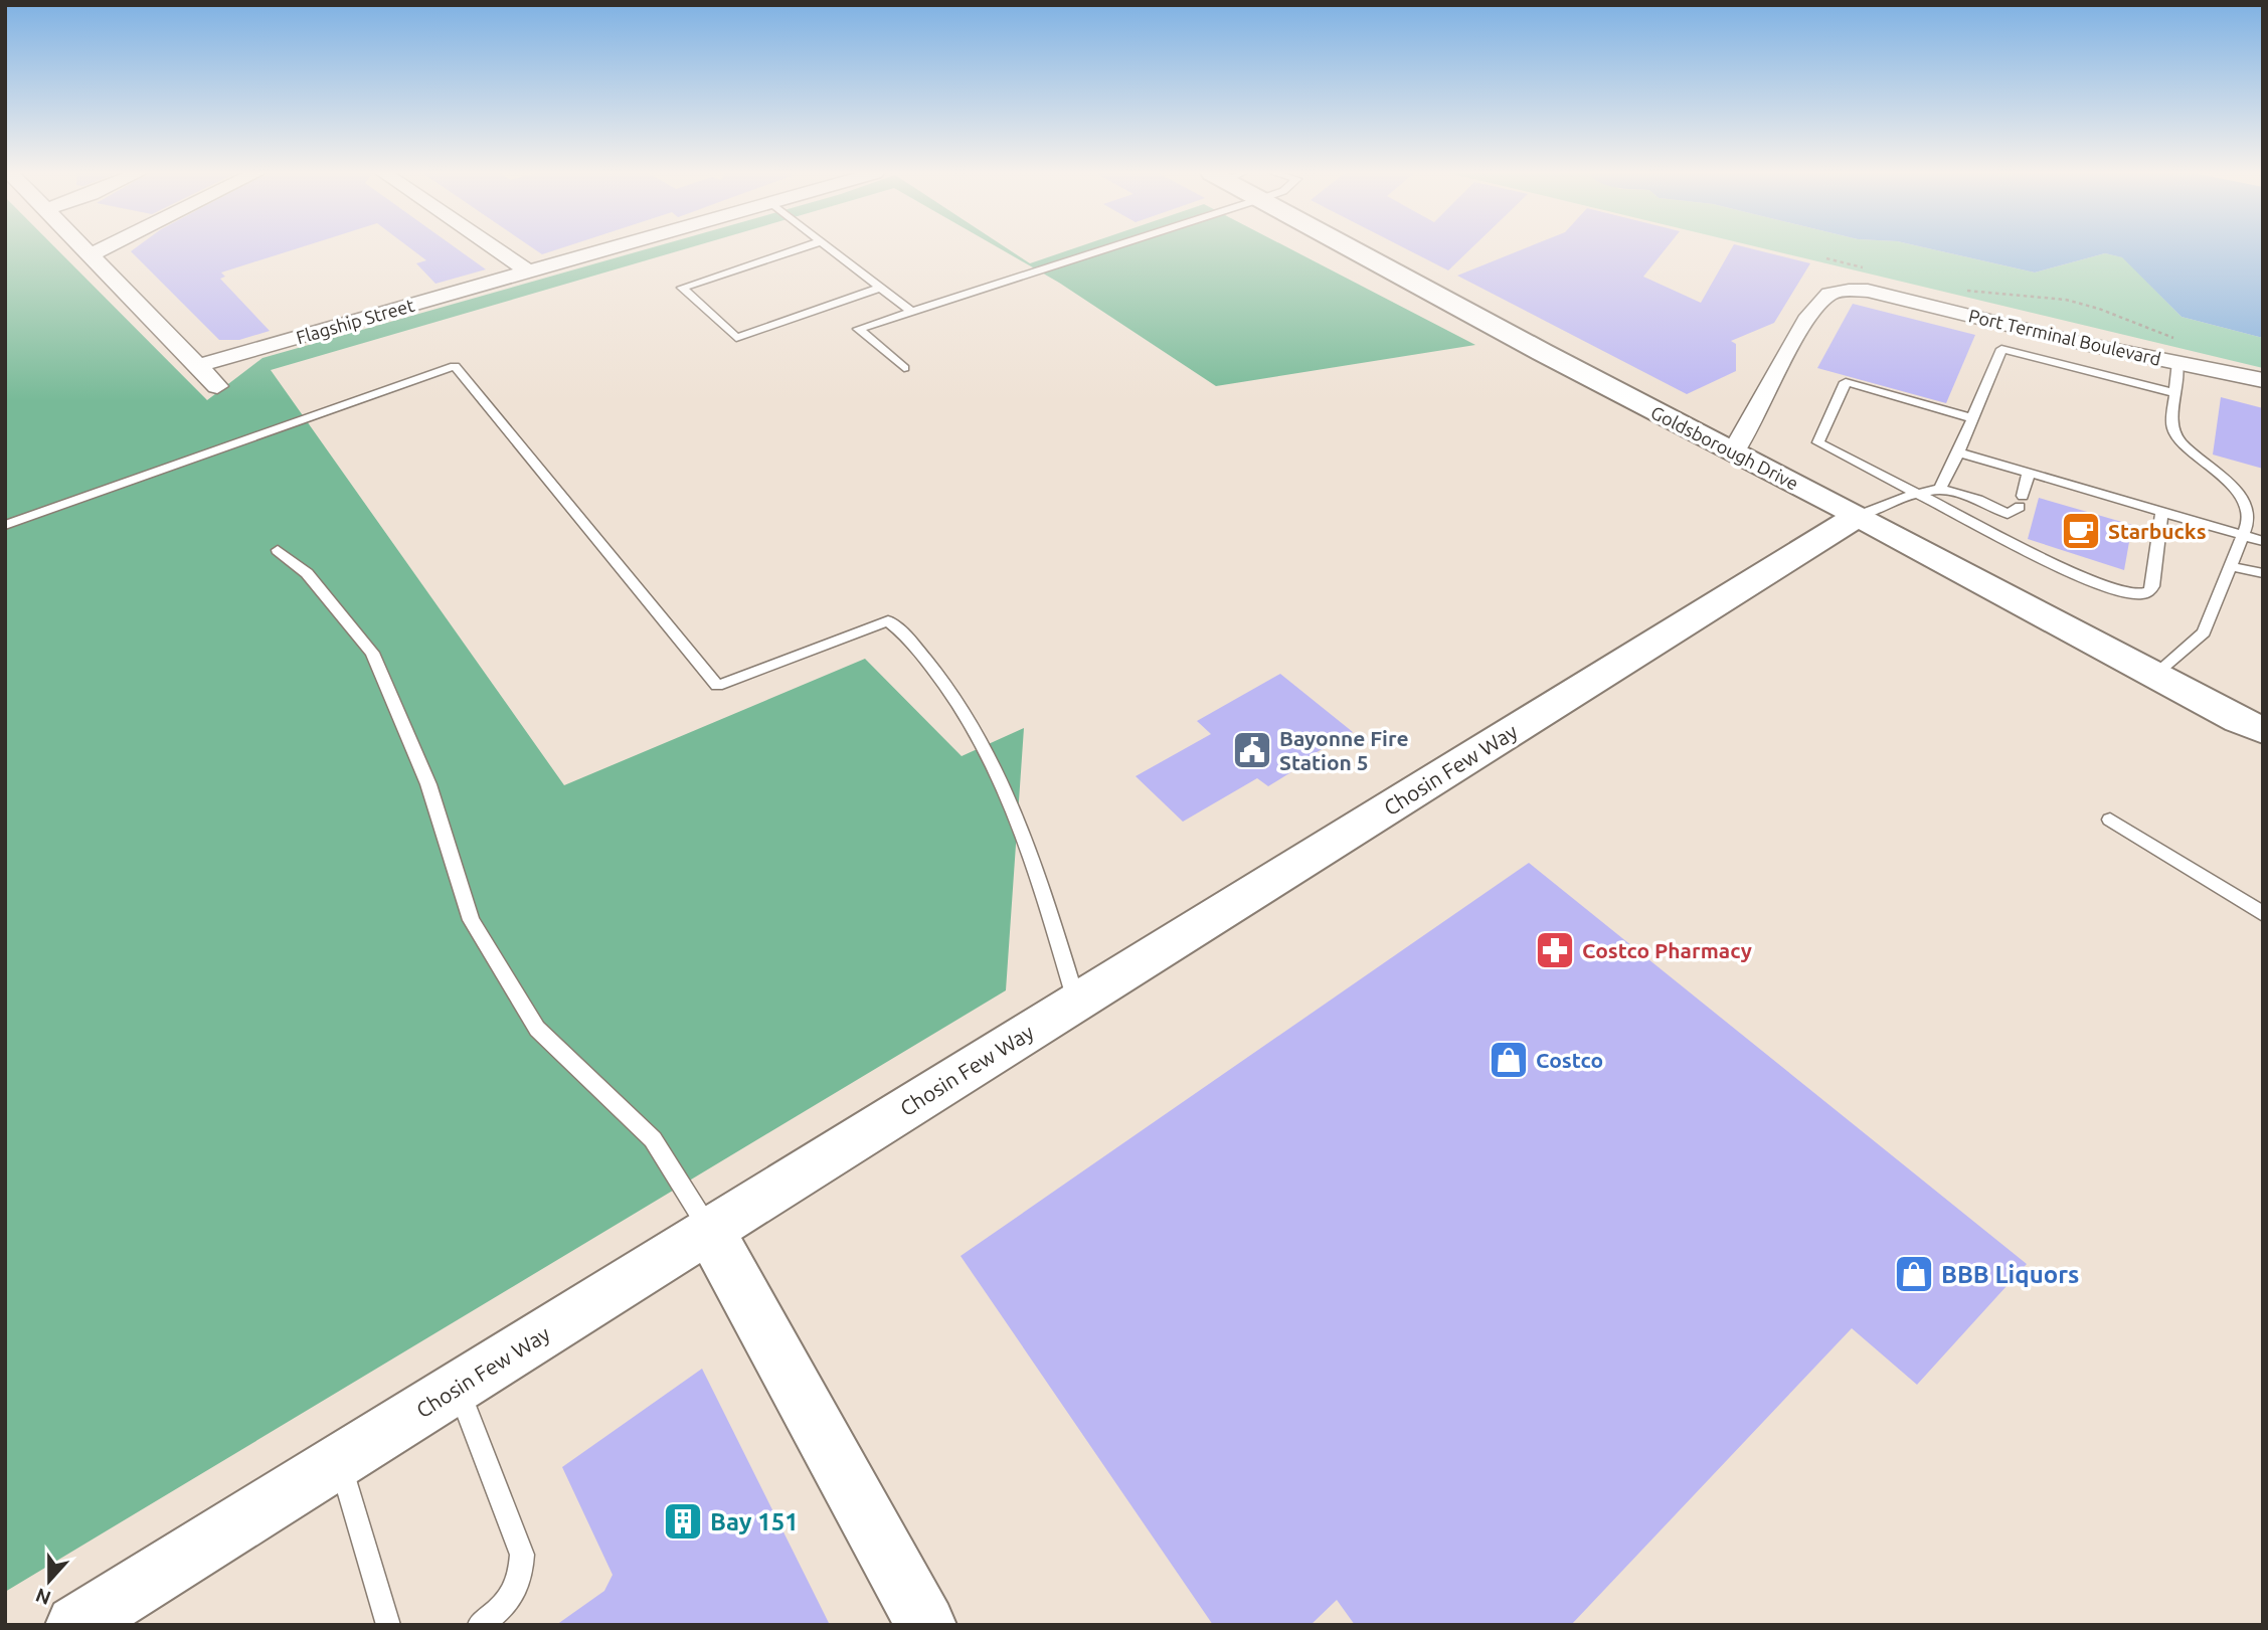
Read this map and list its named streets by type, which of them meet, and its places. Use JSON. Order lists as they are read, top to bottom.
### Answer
{
  "streets": {
    "street": [
      "Flagship Street",
      "Port Terminal Boulevard",
      "Goldsborough Drive",
      "Chosin Few Way"
    ]
  },
  "crossings": [
    ["Goldsborough Drive", "Chosin Few Way"]
  ],
  "places": {
    "cafe": ["Starbucks"],
    "public building": ["Bayonne Fire Station 5"],
    "pharmacy": ["Costco Pharmacy"],
    "shop": ["Costco", "BBB Liquors"],
    "building": ["Bay 151"]
  },
  "north": "bottom"
}
